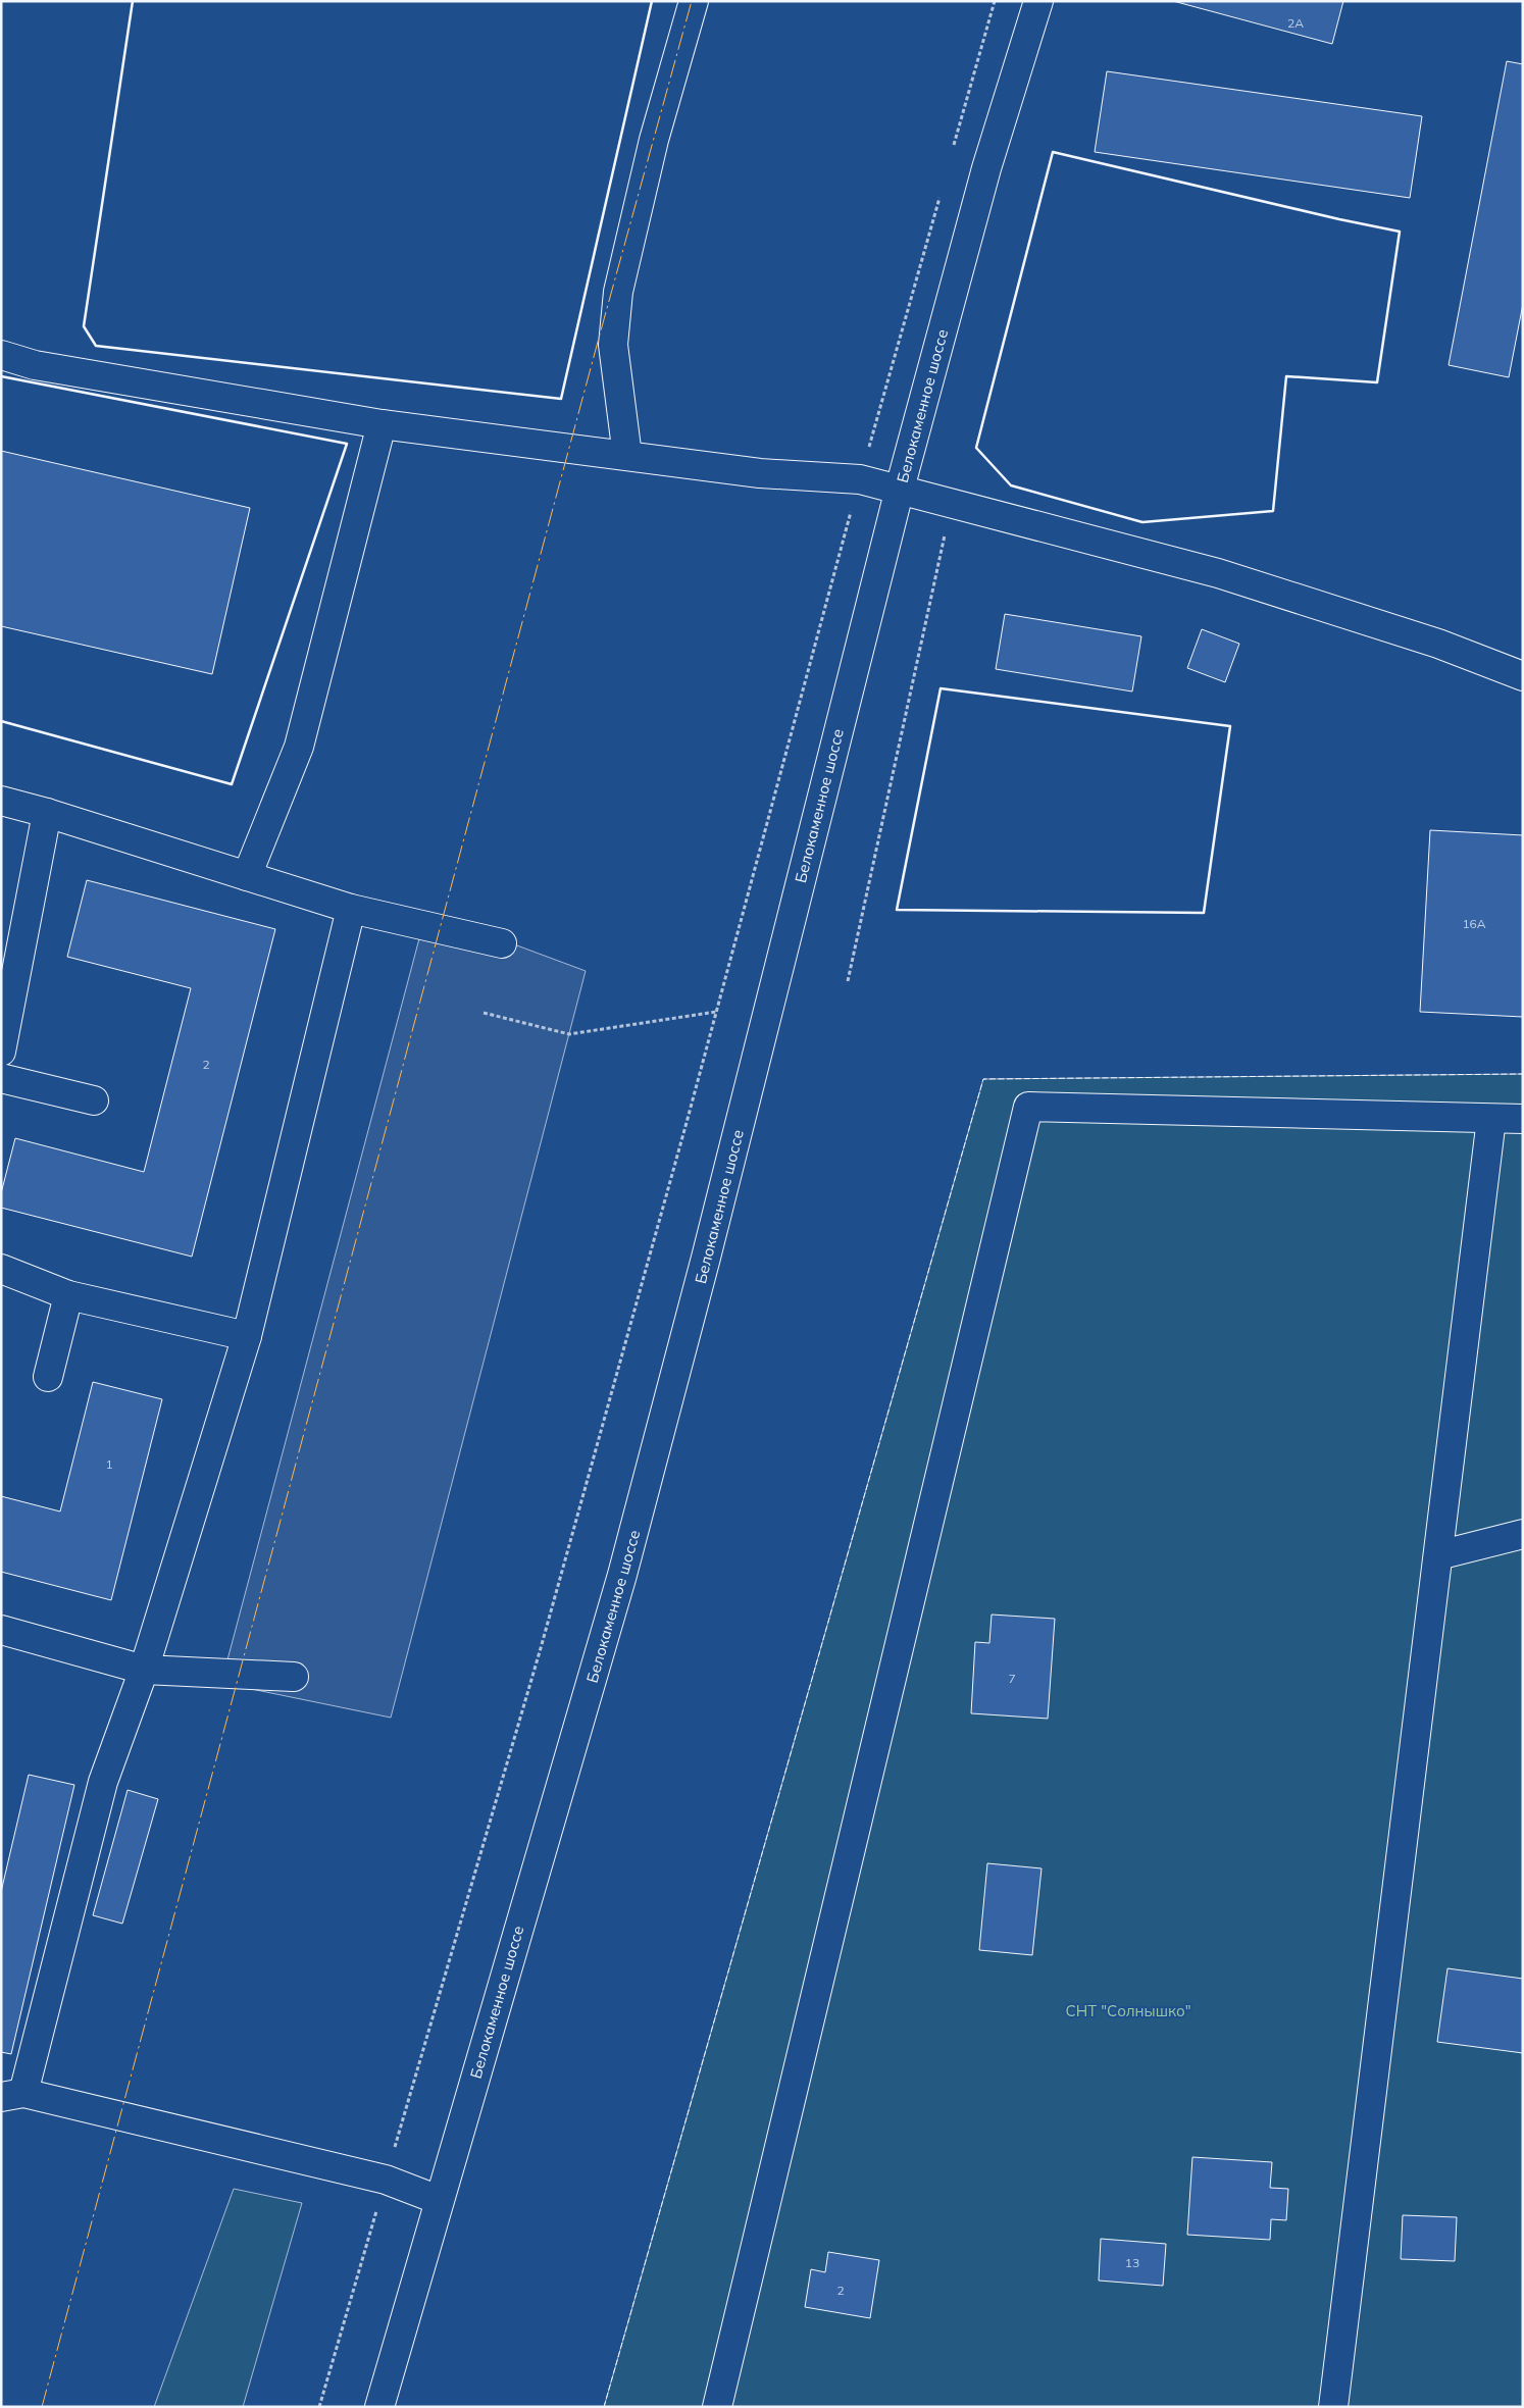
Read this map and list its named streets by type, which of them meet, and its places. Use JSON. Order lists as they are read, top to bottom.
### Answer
{
  "streets": {
    "street": ["Белокаменное шоссе"]
  },
  "parks": ["СНТ \"Солнышко\""],
  "house_numbers": [
    "2А",
    "16А",
    "2",
    "1",
    "7",
    "13",
    "2"
  ]
}
